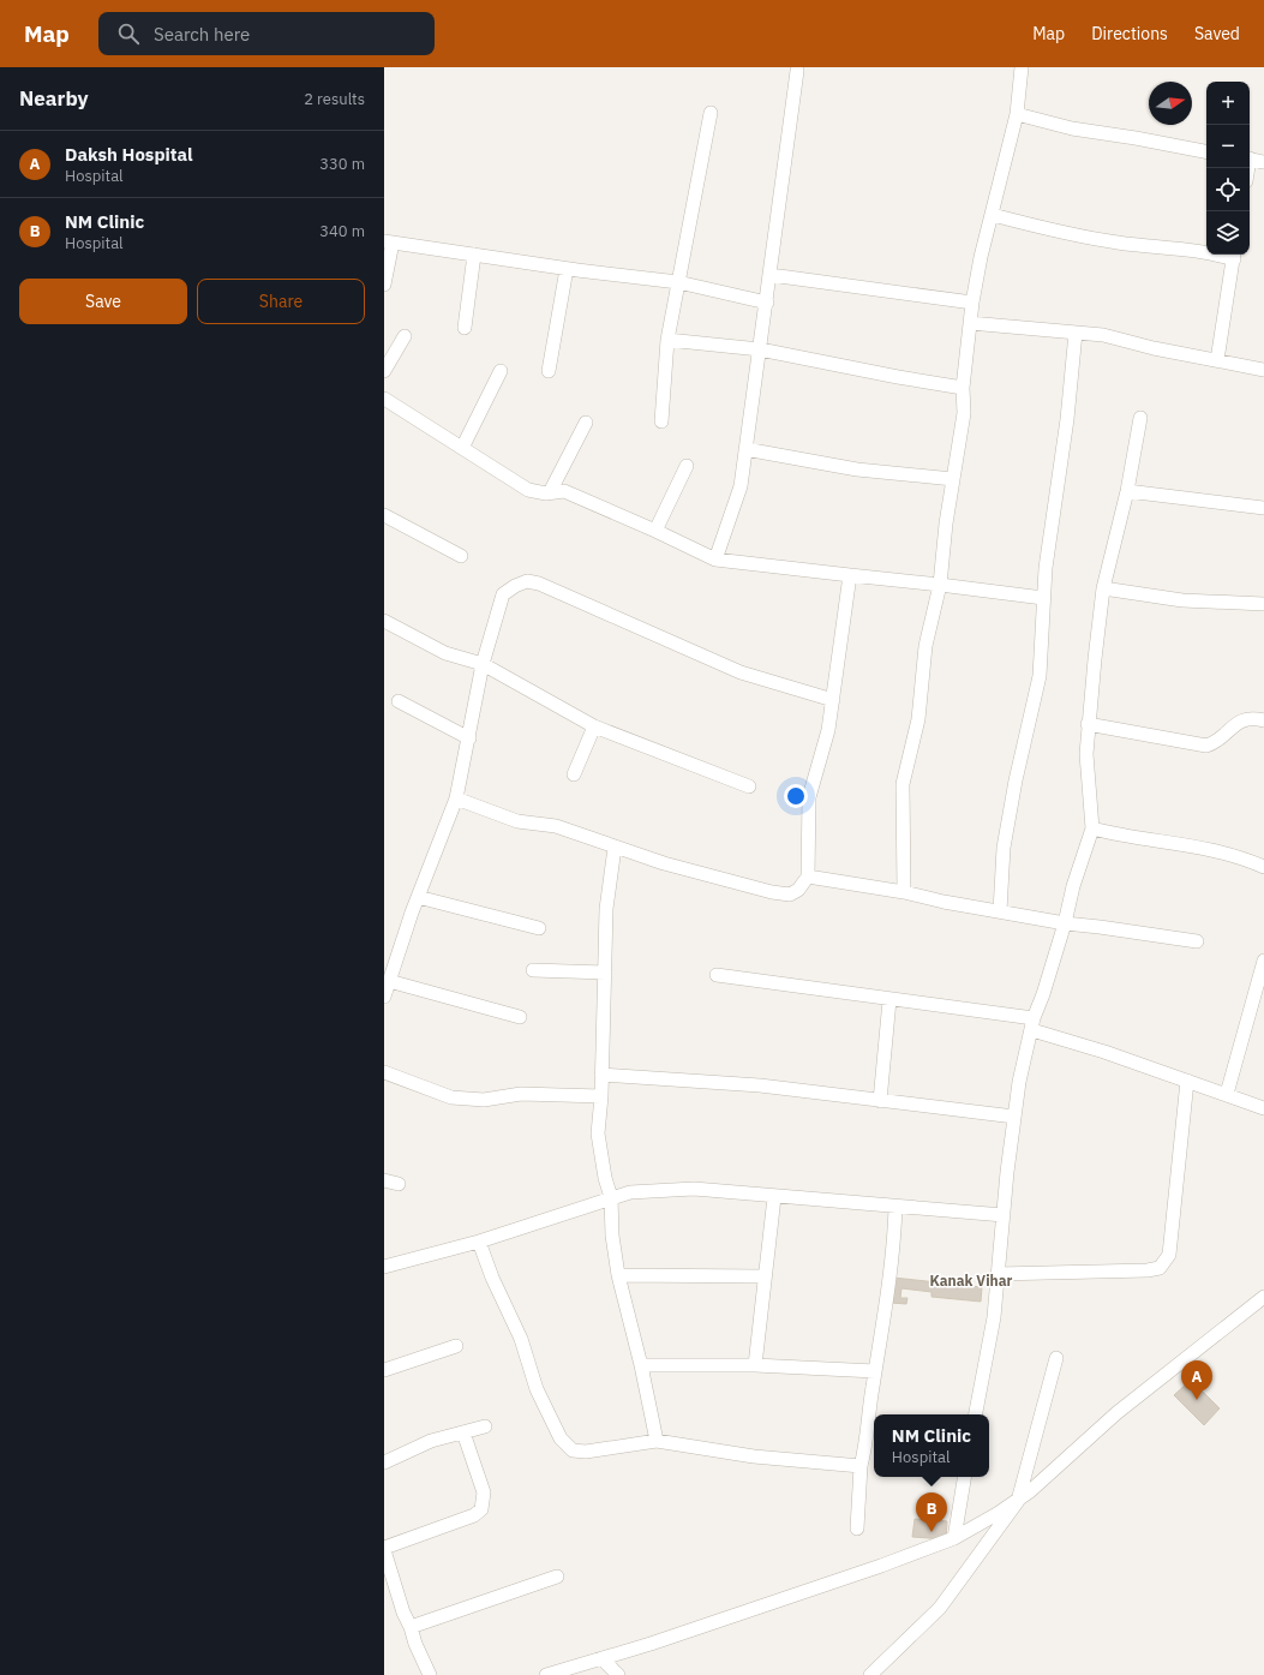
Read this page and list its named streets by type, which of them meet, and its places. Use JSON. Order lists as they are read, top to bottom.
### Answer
{
  "districts": ["Kanak Vihar"],
  "north": "right",
  "page": {
    "header": "Map",
    "search": "Search here",
    "nav": ["Map", "Directions", "Saved"],
    "heading": ["Nearby", "2 results"],
    "map_buttons": ["+", "−"],
    "list": [
      {
        "mark": "A",
        "name": "Daksh Hospital",
        "note": "Hospital",
        "value": "330 m"
      },
      {
        "mark": "B",
        "name": "NM Clinic",
        "note": "Hospital",
        "value": "340 m"
      }
    ],
    "buttons": ["Save", "Share"],
    "pins": ["A", "B"],
    "popup": ["NM Clinic", "Hospital"]
  }
}
